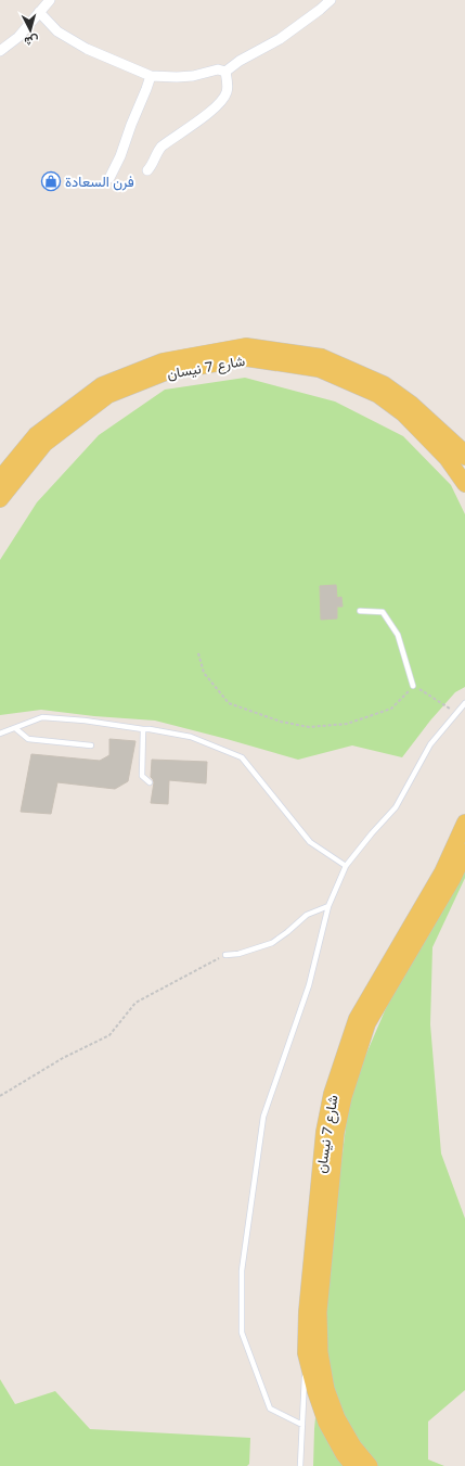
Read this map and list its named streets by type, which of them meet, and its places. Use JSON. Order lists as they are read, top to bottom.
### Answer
{
  "streets": {
    "main road": ["شارع 7 نيسان"]
  },
  "places": {
    "shop": ["فرن السعادة"]
  },
  "north": "bottom"
}
